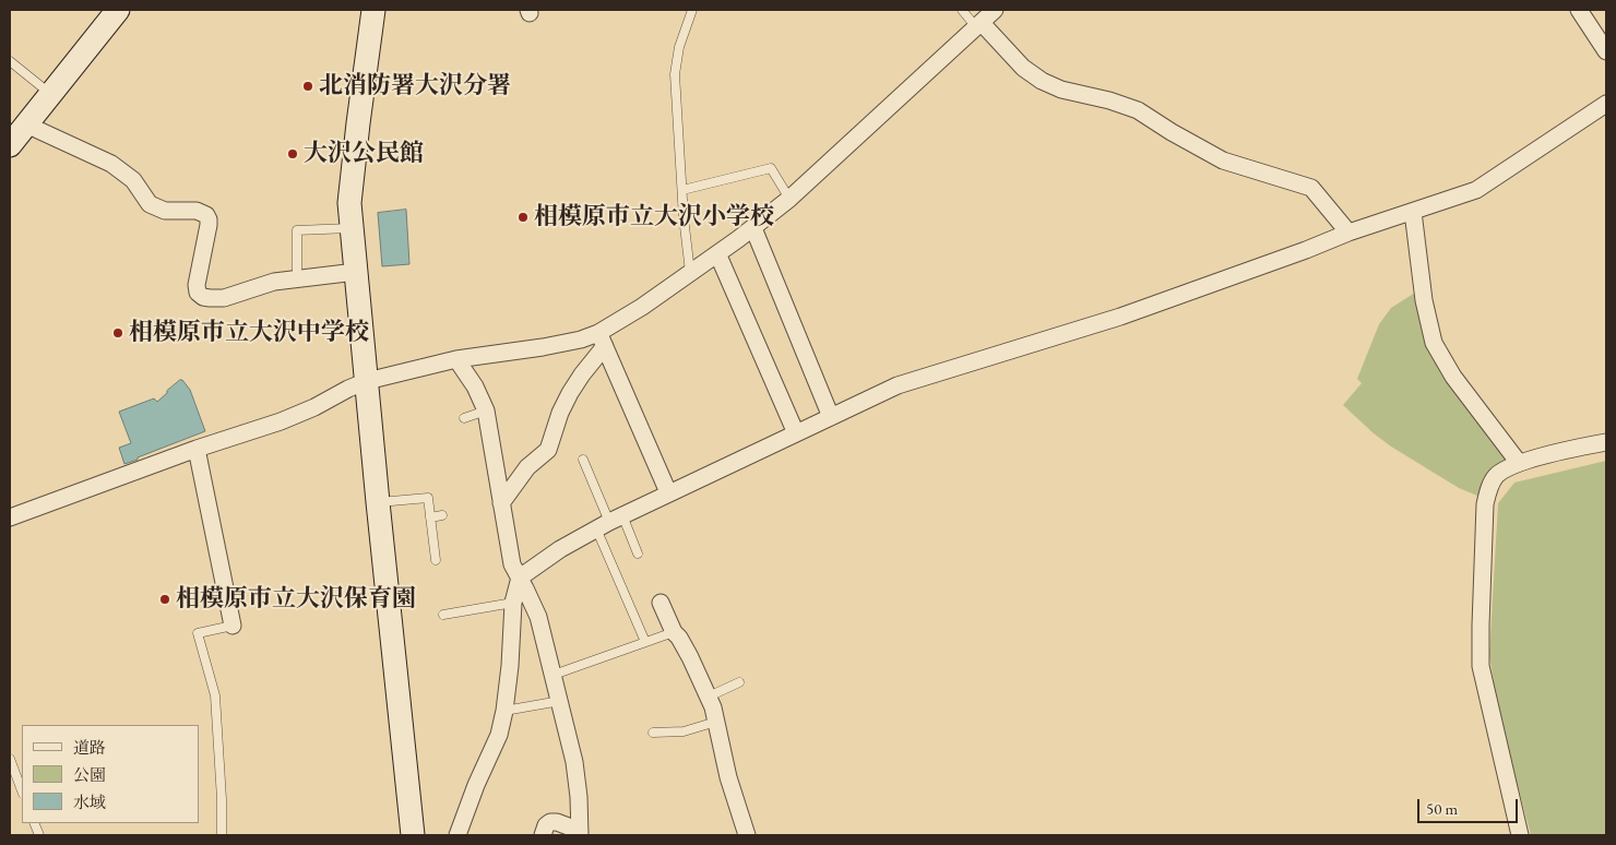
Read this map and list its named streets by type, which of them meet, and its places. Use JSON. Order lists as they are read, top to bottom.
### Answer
{
  "places": [
    "北消防署大沢分署",
    "大沢公民館",
    "相模原市立大沢小学校",
    "相模原市立大沢中学校",
    "相模原市立大沢保育園"
  ],
  "legend": ["道路", "公園", "水域"],
  "scale_bar": "50 m"
}
